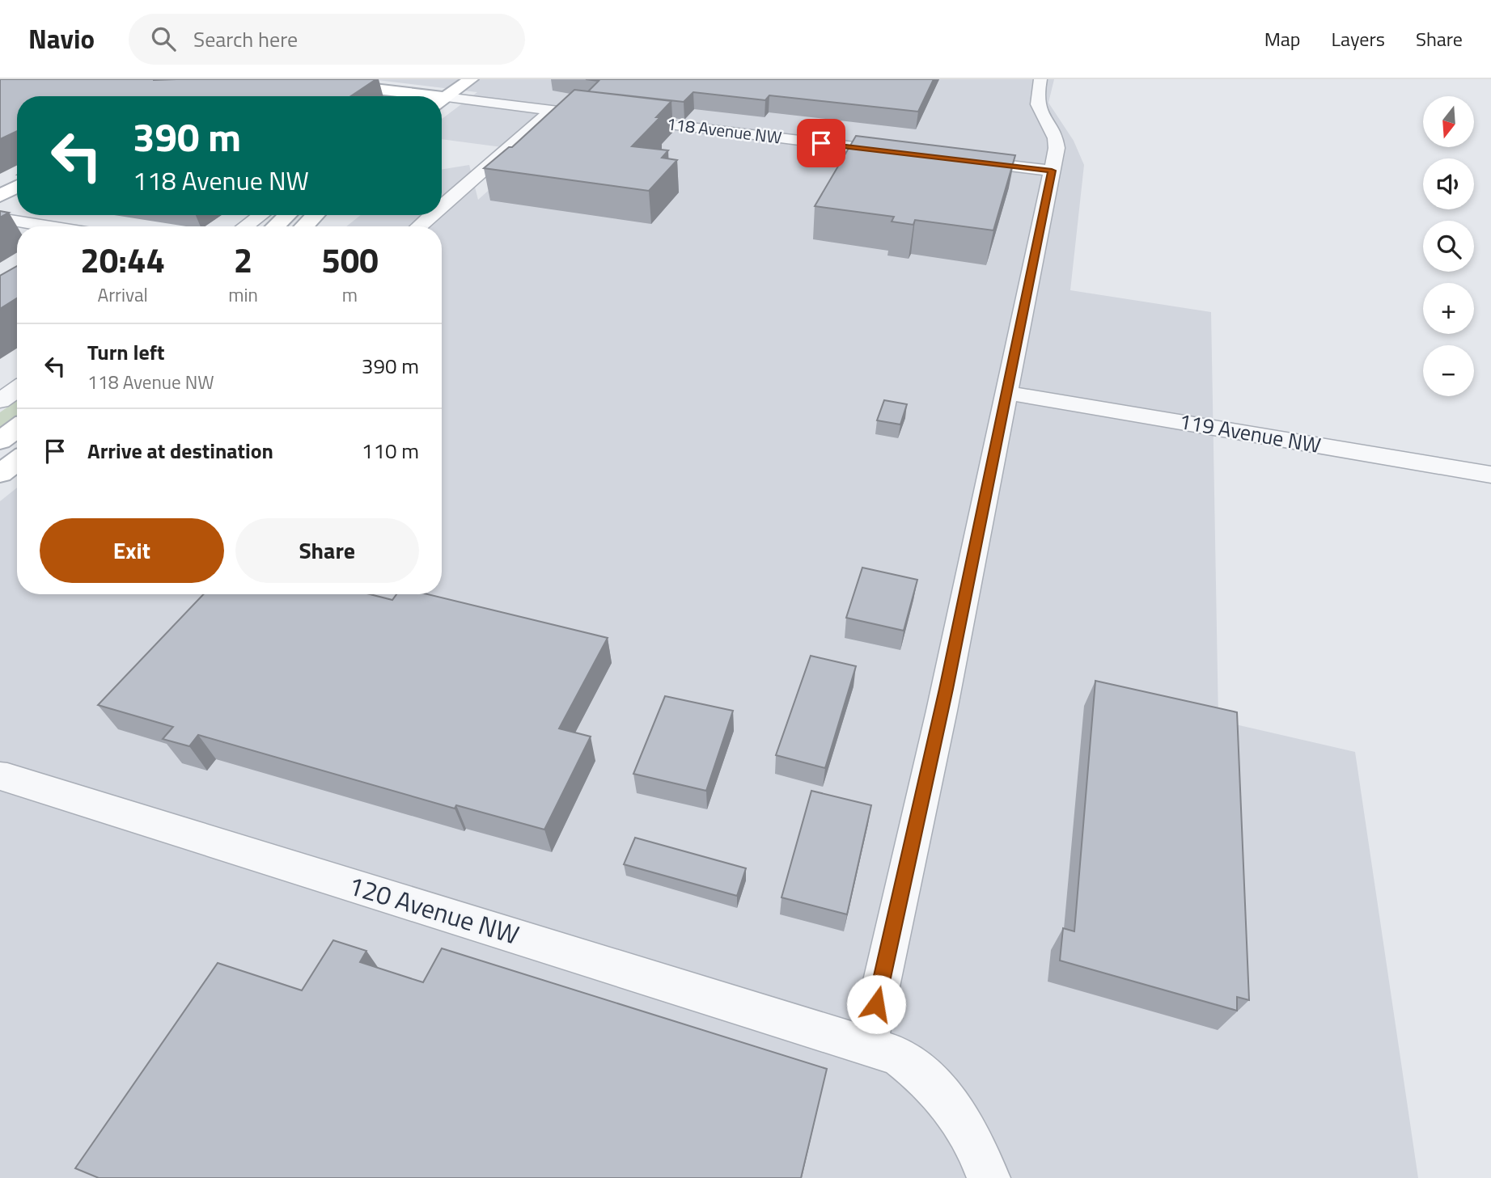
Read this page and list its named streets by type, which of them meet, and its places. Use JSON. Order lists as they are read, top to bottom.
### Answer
{
  "streets": {
    "main road": ["118 Avenue NW"],
    "street": ["119 Avenue NW", "120 Avenue NW"]
  },
  "north": "bottom",
  "page": {
    "header": "Navio",
    "search": "Search here",
    "nav": ["Map", "Layers", "Share"],
    "map_buttons": ["+", "−"],
    "turn": ["390 m", "118 Avenue NW"],
    "eta": [
      "20:44",
      "Arrival",
      "2",
      "min",
      "500",
      "m"
    ],
    "list": [
      {
        "name": "Turn left",
        "note": "118 Avenue NW",
        "value": "390 m"
      },
      {
        "name": "Arrive at destination",
        "value": "110 m"
      }
    ],
    "buttons": ["Exit", "Share"]
  }
}
